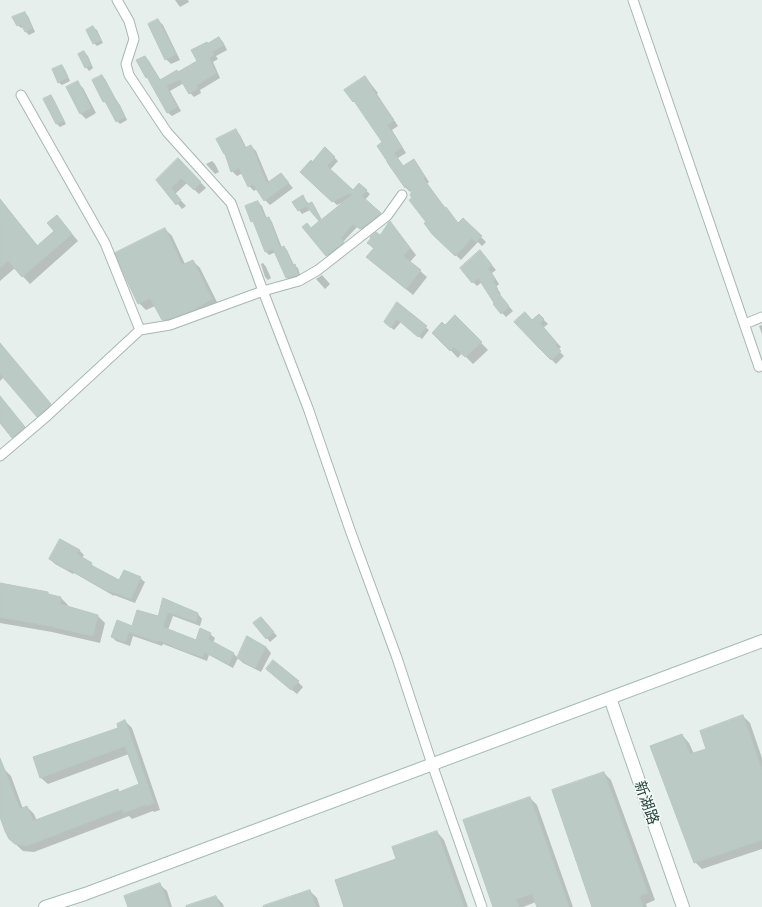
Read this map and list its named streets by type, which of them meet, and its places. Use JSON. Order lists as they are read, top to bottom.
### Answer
{
  "streets": {
    "street": ["新湖路"]
  }
}
